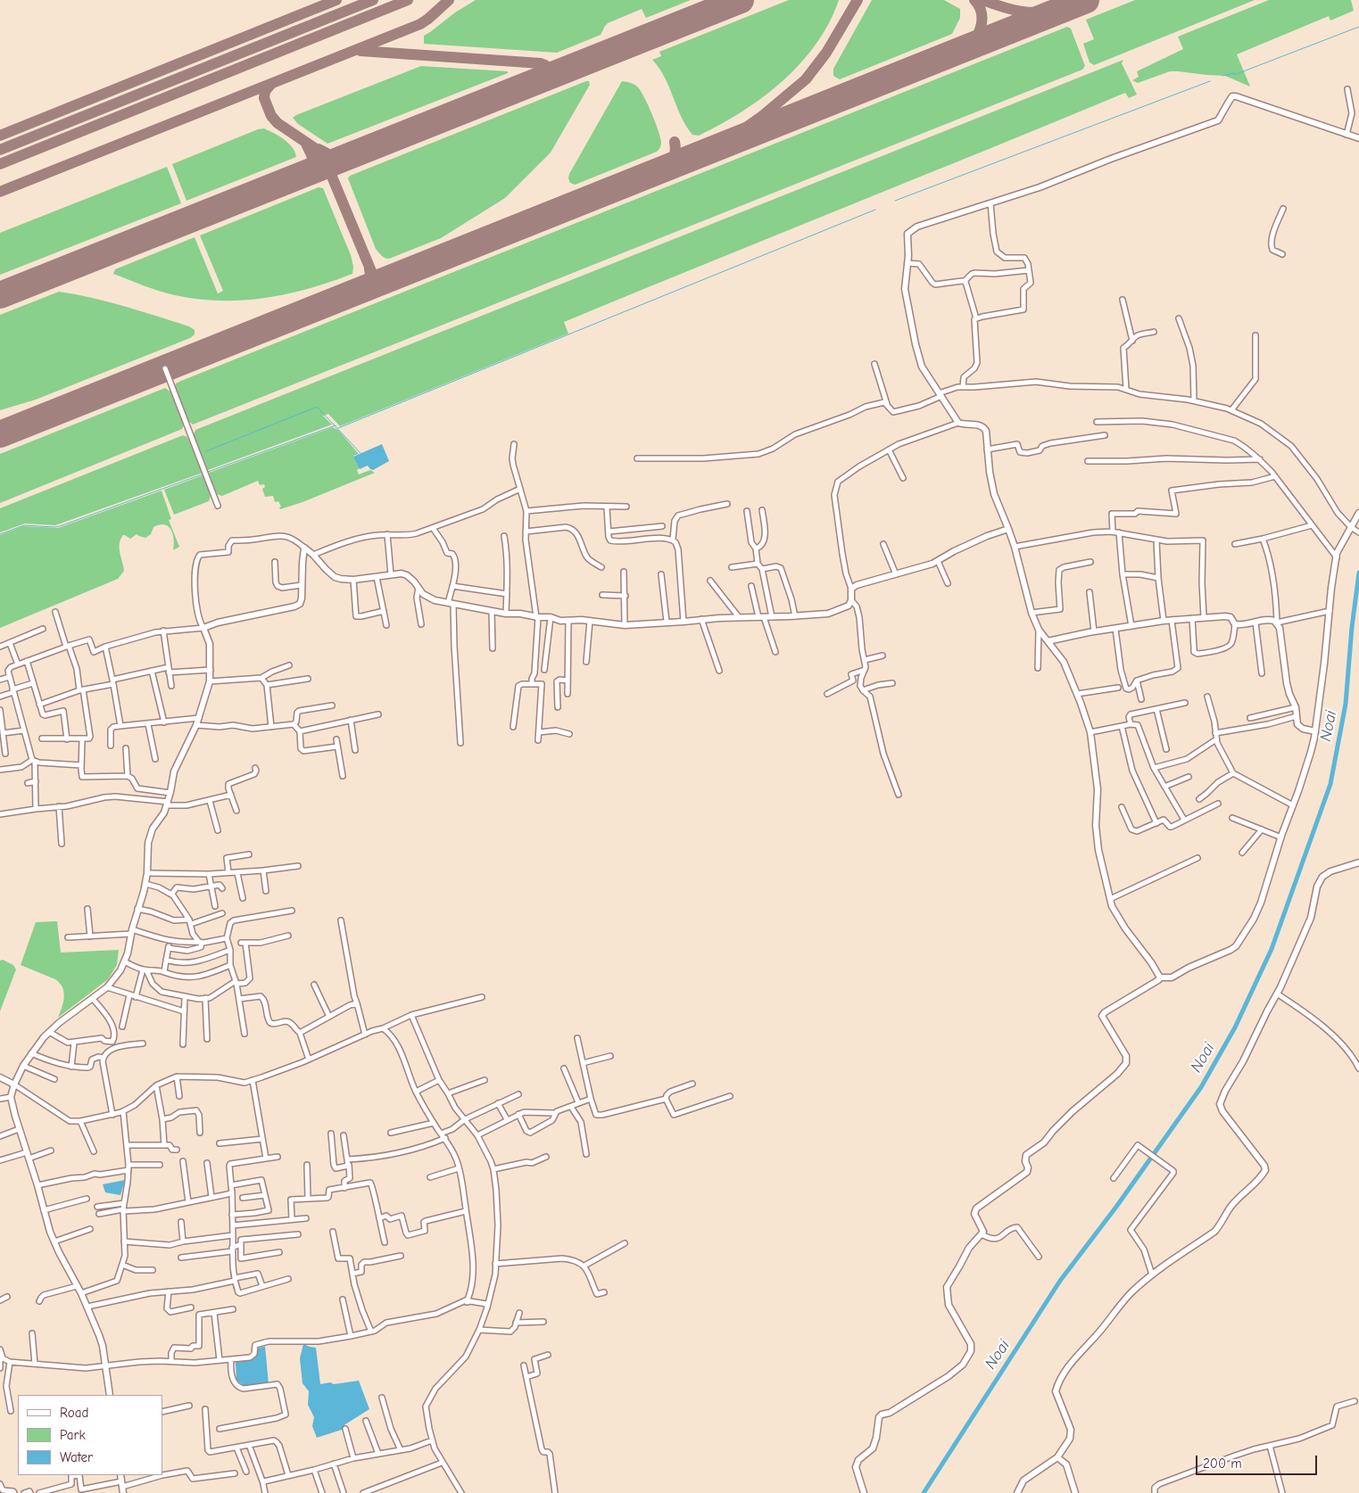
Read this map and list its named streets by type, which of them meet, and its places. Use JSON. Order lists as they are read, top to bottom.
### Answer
{
  "water": ["Noai"],
  "legend": ["Road", "Park", "Water"],
  "scale_bar": "200 m"
}
